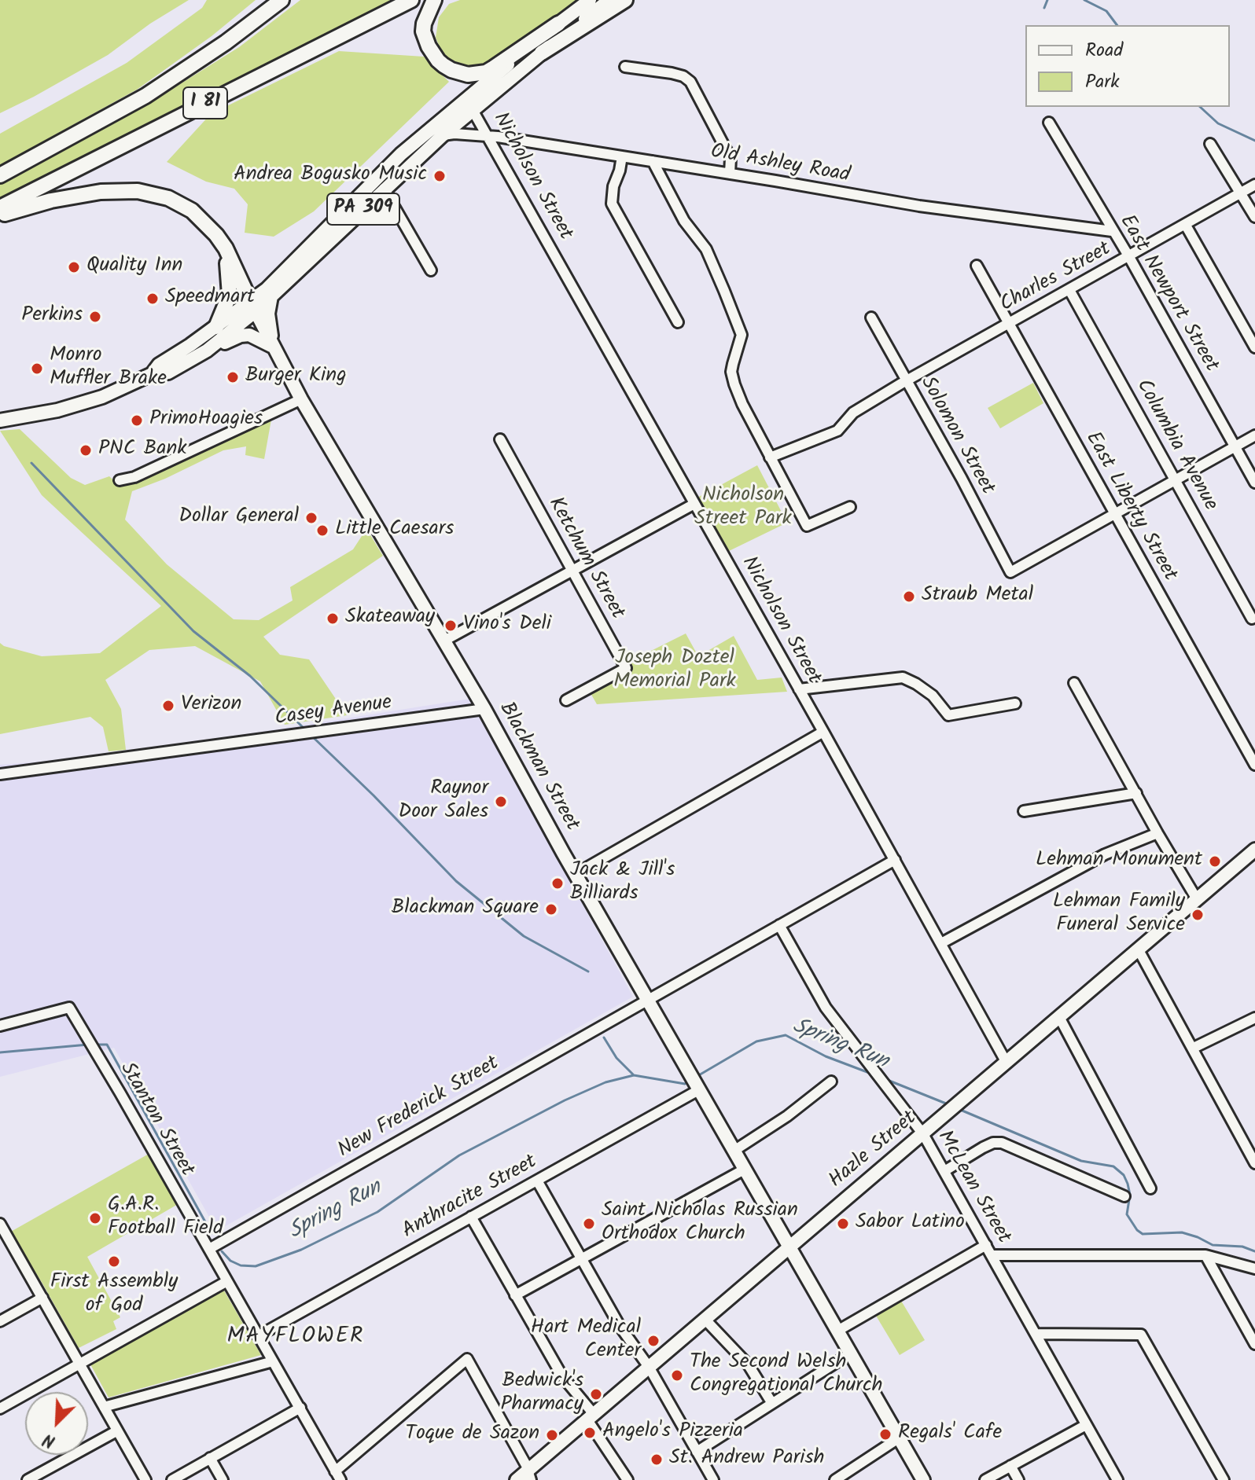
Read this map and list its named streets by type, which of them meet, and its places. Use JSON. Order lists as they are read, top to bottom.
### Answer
{
  "streets": {
    "highway": ["I 81"],
    "main road": ["PA 309", "Blackman Street", "Hazle Street"],
    "street": [
      "Old Ashley Road",
      "Nicholson Street",
      "Charles Street",
      "East Newport Street",
      "Solomon Street",
      "Columbia Avenue",
      "East Liberty Street",
      "Ketchum Street",
      "Casey Avenue",
      "New Frederick Street",
      "Stanton Street",
      "McLean Street",
      "Anthracite Street"
    ]
  },
  "crossings": [
    ["Old Ashley Road", "Nicholson Street"],
    ["Old Ashley Road", "PA 309"],
    ["Old Ashley Road", "East Newport Street"],
    ["Nicholson Street", "PA 309"],
    ["Nicholson Street", "New Frederick Street"],
    ["Nicholson Street", "Hazle Street"],
    ["PA 309", "Blackman Street"],
    ["Charles Street", "East Newport Street"],
    ["Charles Street", "Solomon Street"],
    ["Charles Street", "Columbia Avenue"],
    ["Charles Street", "East Liberty Street"],
    ["Solomon Street", "East Liberty Street"],
    ["Casey Avenue", "Blackman Street"],
    ["Blackman Street", "New Frederick Street"],
    ["Blackman Street", "Hazle Street"],
    ["Blackman Street", "Anthracite Street"],
    ["New Frederick Street", "Stanton Street"],
    ["New Frederick Street", "McLean Street"],
    ["Stanton Street", "Anthracite Street"],
    ["Hazle Street", "McLean Street"]
  ],
  "districts": ["MAYFLOWER"],
  "water": ["Spring Run"],
  "parks": ["Nicholson Street Park", "Joseph Doztel Memorial Park"],
  "places": [
    "Andrea Bogusko Music",
    "Quality Inn",
    "Speedmart",
    "Perkins",
    "Monro Muffler Brake",
    "Burger King",
    "PrimoHoagies",
    "PNC Bank",
    "Dollar General",
    "Little Caesars",
    "Straub Metal",
    "Skateaway",
    "Vino's Deli",
    "Verizon",
    "Raynor Door Sales",
    "Lehman Monument",
    "Jack & Jill's Billiards",
    "Blackman Square",
    "Lehman Family Funeral Service",
    "G.A.R. Football Field",
    "Saint Nicholas Russian Orthodox Church",
    "Sabor Latino",
    "First Assembly of God",
    "Hart Medical Center",
    "The Second Welsh Congregational Church",
    "Bedwick's Pharmacy",
    "Angelo's Pizzeria",
    "Regals' Cafe",
    "Toque de Sazon",
    "St. Andrew Parish"
  ],
  "legend": ["Road", "Park"],
  "north": "bottom left"
}
